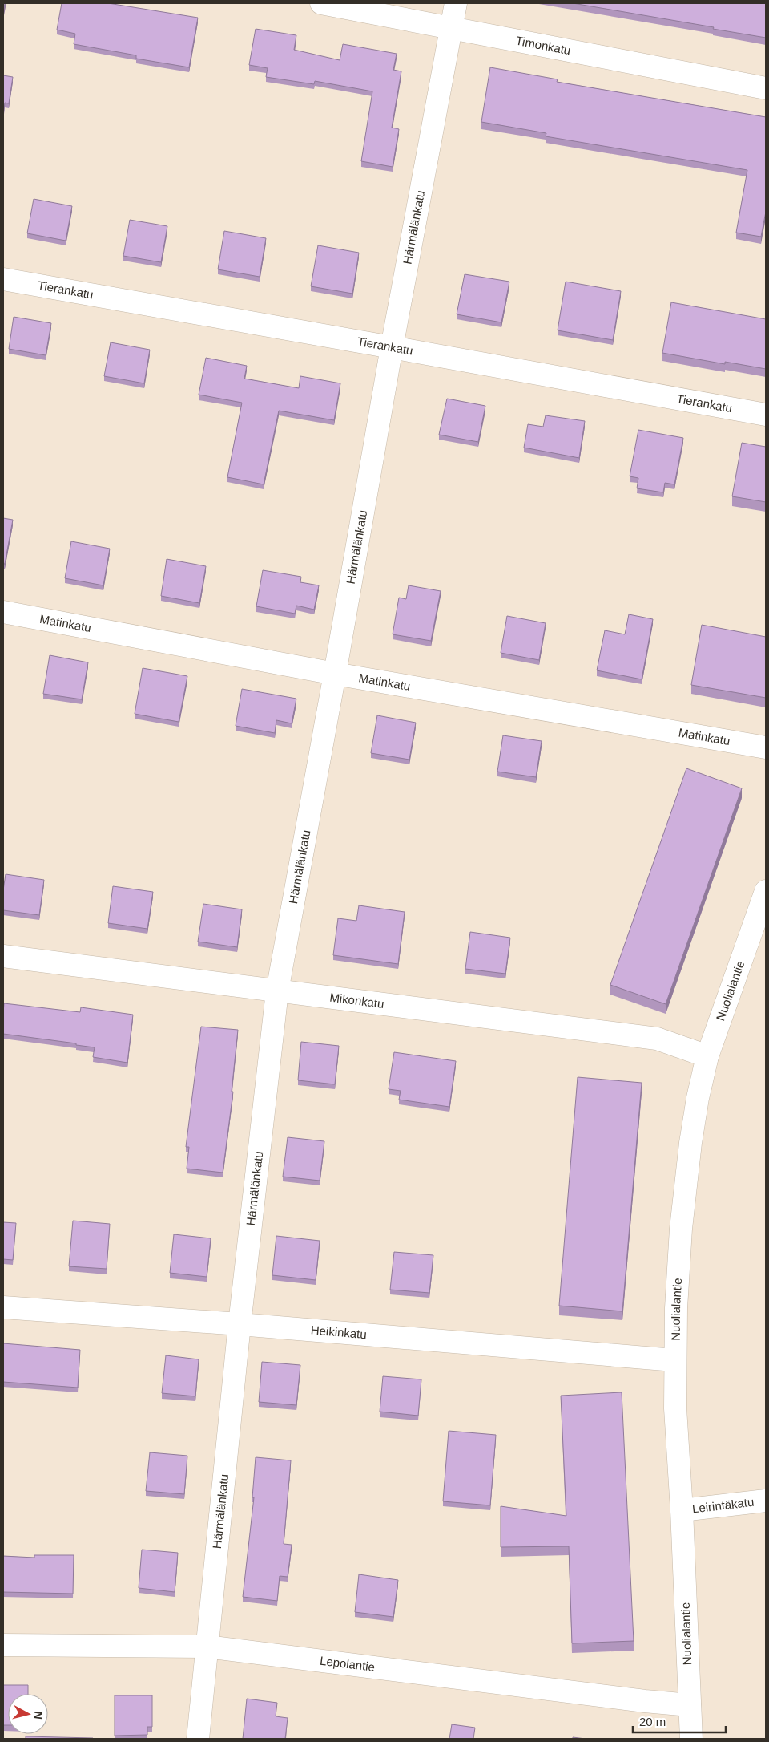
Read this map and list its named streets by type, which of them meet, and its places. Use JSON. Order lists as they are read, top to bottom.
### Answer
{
  "streets": {
    "street": [
      "Timonkatu",
      "Härmälänkatu",
      "Tierankatu",
      "Matinkatu",
      "Nuolialantie",
      "Mikonkatu",
      "Heikinkatu",
      "Leirintäkatu",
      "Lepolantie"
    ]
  },
  "crossings": [
    ["Timonkatu", "Härmälänkatu"],
    ["Härmälänkatu", "Tierankatu"],
    ["Härmälänkatu", "Matinkatu"],
    ["Härmälänkatu", "Mikonkatu"],
    ["Härmälänkatu", "Heikinkatu"],
    ["Härmälänkatu", "Lepolantie"],
    ["Nuolialantie", "Mikonkatu"],
    ["Nuolialantie", "Heikinkatu"],
    ["Nuolialantie", "Leirintäkatu"],
    ["Nuolialantie", "Lepolantie"]
  ],
  "scale_bar": "20 m",
  "north": "right"
}
